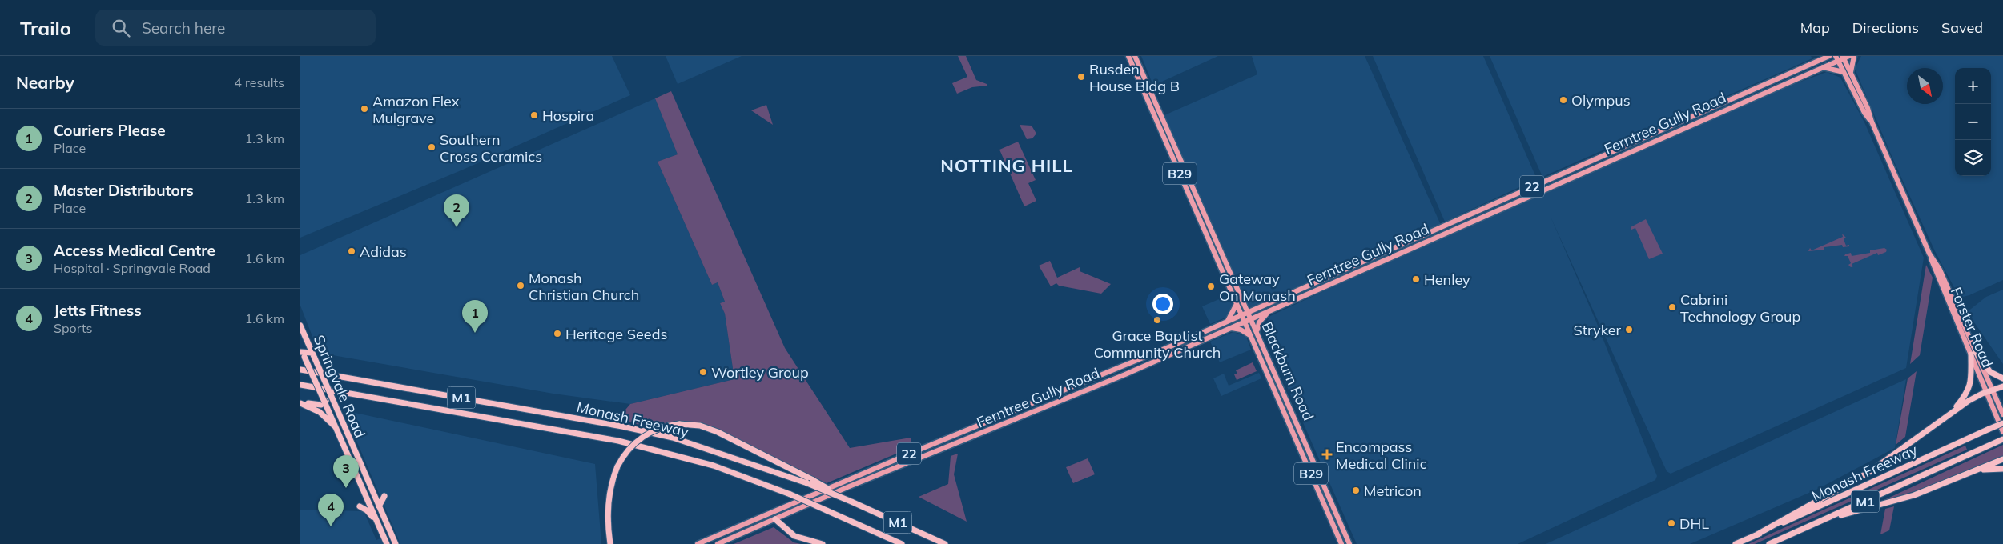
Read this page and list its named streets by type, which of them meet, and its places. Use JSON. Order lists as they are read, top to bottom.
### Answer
{
  "streets": {
    "highway": ["Springvale Road", "M1", "Monash Freeway"],
    "main road": [
      "Ferntree Gully Road",
      "B29",
      "22",
      "Forster Road",
      "Blackburn Road"
    ]
  },
  "crossings": [
    ["Ferntree Gully Road", "Forster Road"],
    ["Ferntree Gully Road", "Blackburn Road"]
  ],
  "districts": ["NOTTING HILL"],
  "places": {
    "other": [
      "Rusden House Bldg B",
      "Olympus",
      "Amazon Flex Mulgrave",
      "Hospira",
      "Southern Cross Ceramics",
      "Adidas",
      "Henley",
      "Monash Christian Church",
      "Gateway On Monash",
      "Cabrini Technology Group",
      "Grace Baptist Community Church",
      "Stryker",
      "Heritage Seeds",
      "Wortley Group",
      "Metricon",
      "DHL"
    ],
    "health": ["Encompass Medical Clinic"]
  },
  "north": "bottom right",
  "page": {
    "header": "Trailo",
    "search": "Search here",
    "nav": ["Map", "Directions", "Saved"],
    "heading": ["Nearby", "4 results"],
    "map_buttons": ["+", "−"],
    "list": [
      {
        "mark": "1",
        "name": "Couriers Please",
        "note": "Place",
        "value": "1.3 km"
      },
      {
        "mark": "2",
        "name": "Master Distributors",
        "note": "Place",
        "value": "1.3 km"
      },
      {
        "mark": "3",
        "name": "Access Medical Centre",
        "note": "Hospital · Springvale Road",
        "value": "1.6 km"
      },
      {
        "mark": "4",
        "name": "Jetts Fitness",
        "note": "Sports",
        "value": "1.6 km"
      }
    ],
    "pins": [
      "2",
      "1",
      "3",
      "4"
    ]
  }
}
